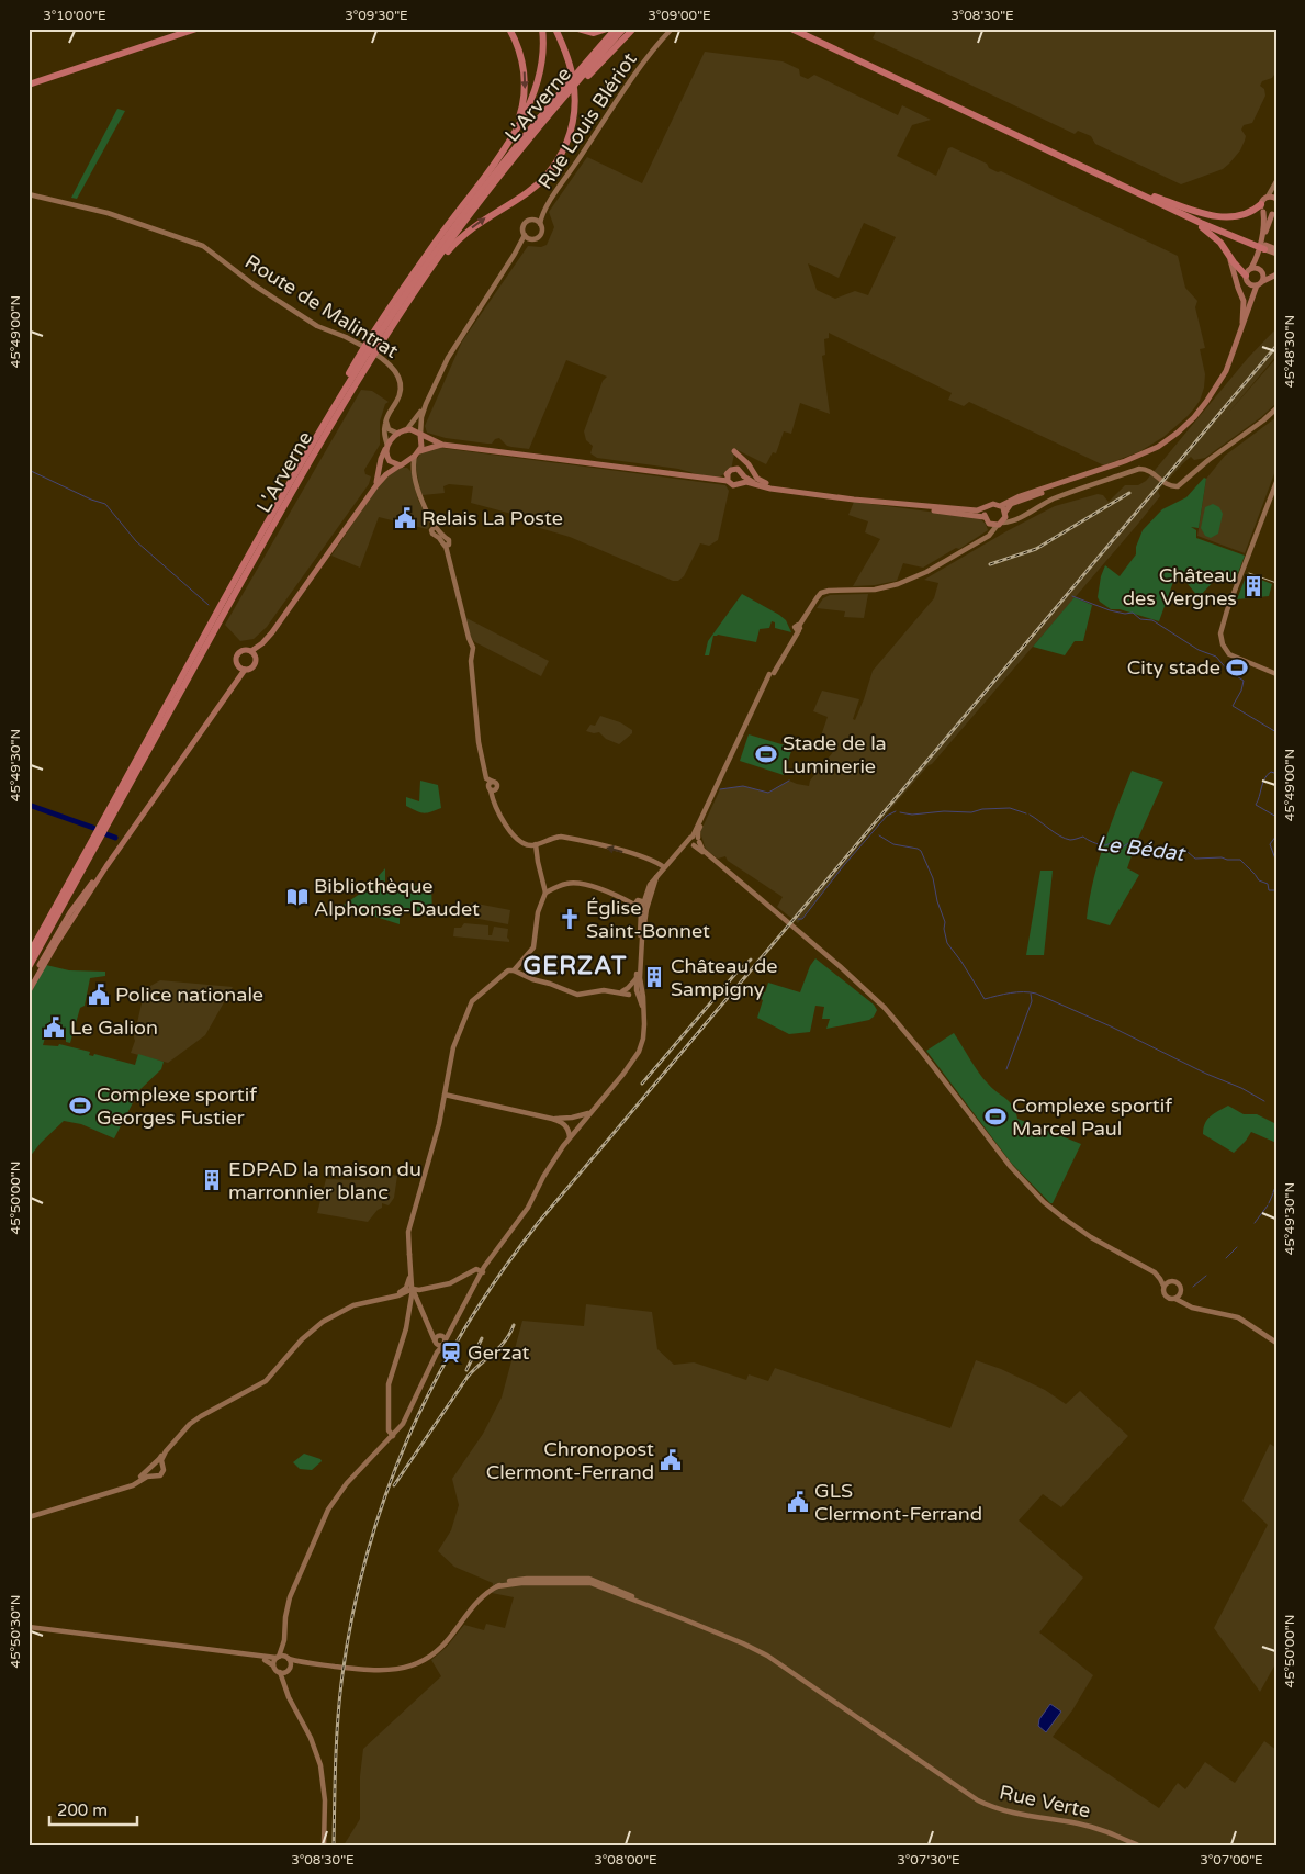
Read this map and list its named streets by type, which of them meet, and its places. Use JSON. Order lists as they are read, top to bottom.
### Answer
{
  "streets": {
    "highway": ["L'Arverne"],
    "main road": ["Rue Louis Blériot", "Route de Malintrat", "Rue Verte"]
  },
  "districts": ["GERZAT"],
  "water": ["Le Bédat"],
  "places": {
    "public building": [
      "Relais La Poste",
      "Police nationale",
      "Le Galion",
      "Chronopost Clermont-Ferrand",
      "GLS Clermont-Ferrand"
    ],
    "building": ["Château des Vergnes", "Château de Sampigny", "EDPAD la maison du marronnier blanc"],
    "sports": [
      "City stade",
      "Stade de la Luminerie",
      "Complexe sportif Georges Fustier",
      "Complexe sportif Marcel Paul"
    ],
    "library": ["Bibliothèque Alphonse-Daudet"],
    "church": ["Église Saint-Bonnet"],
    "station": ["Gerzat"]
  },
  "scale_bar": "200 m",
  "coordinates": [
    "3°10'00\"E",
    "3°09'30\"E",
    "3°09'00\"E",
    "3°08'30\"E",
    "45°49'00\"N",
    "45°48'30\"N",
    "45°49'30\"N",
    "45°50'00\"N",
    "45°50'30\"N",
    "3°08'00\"E",
    "3°07'30\"E",
    "3°07'00\"E"
  ]
}
